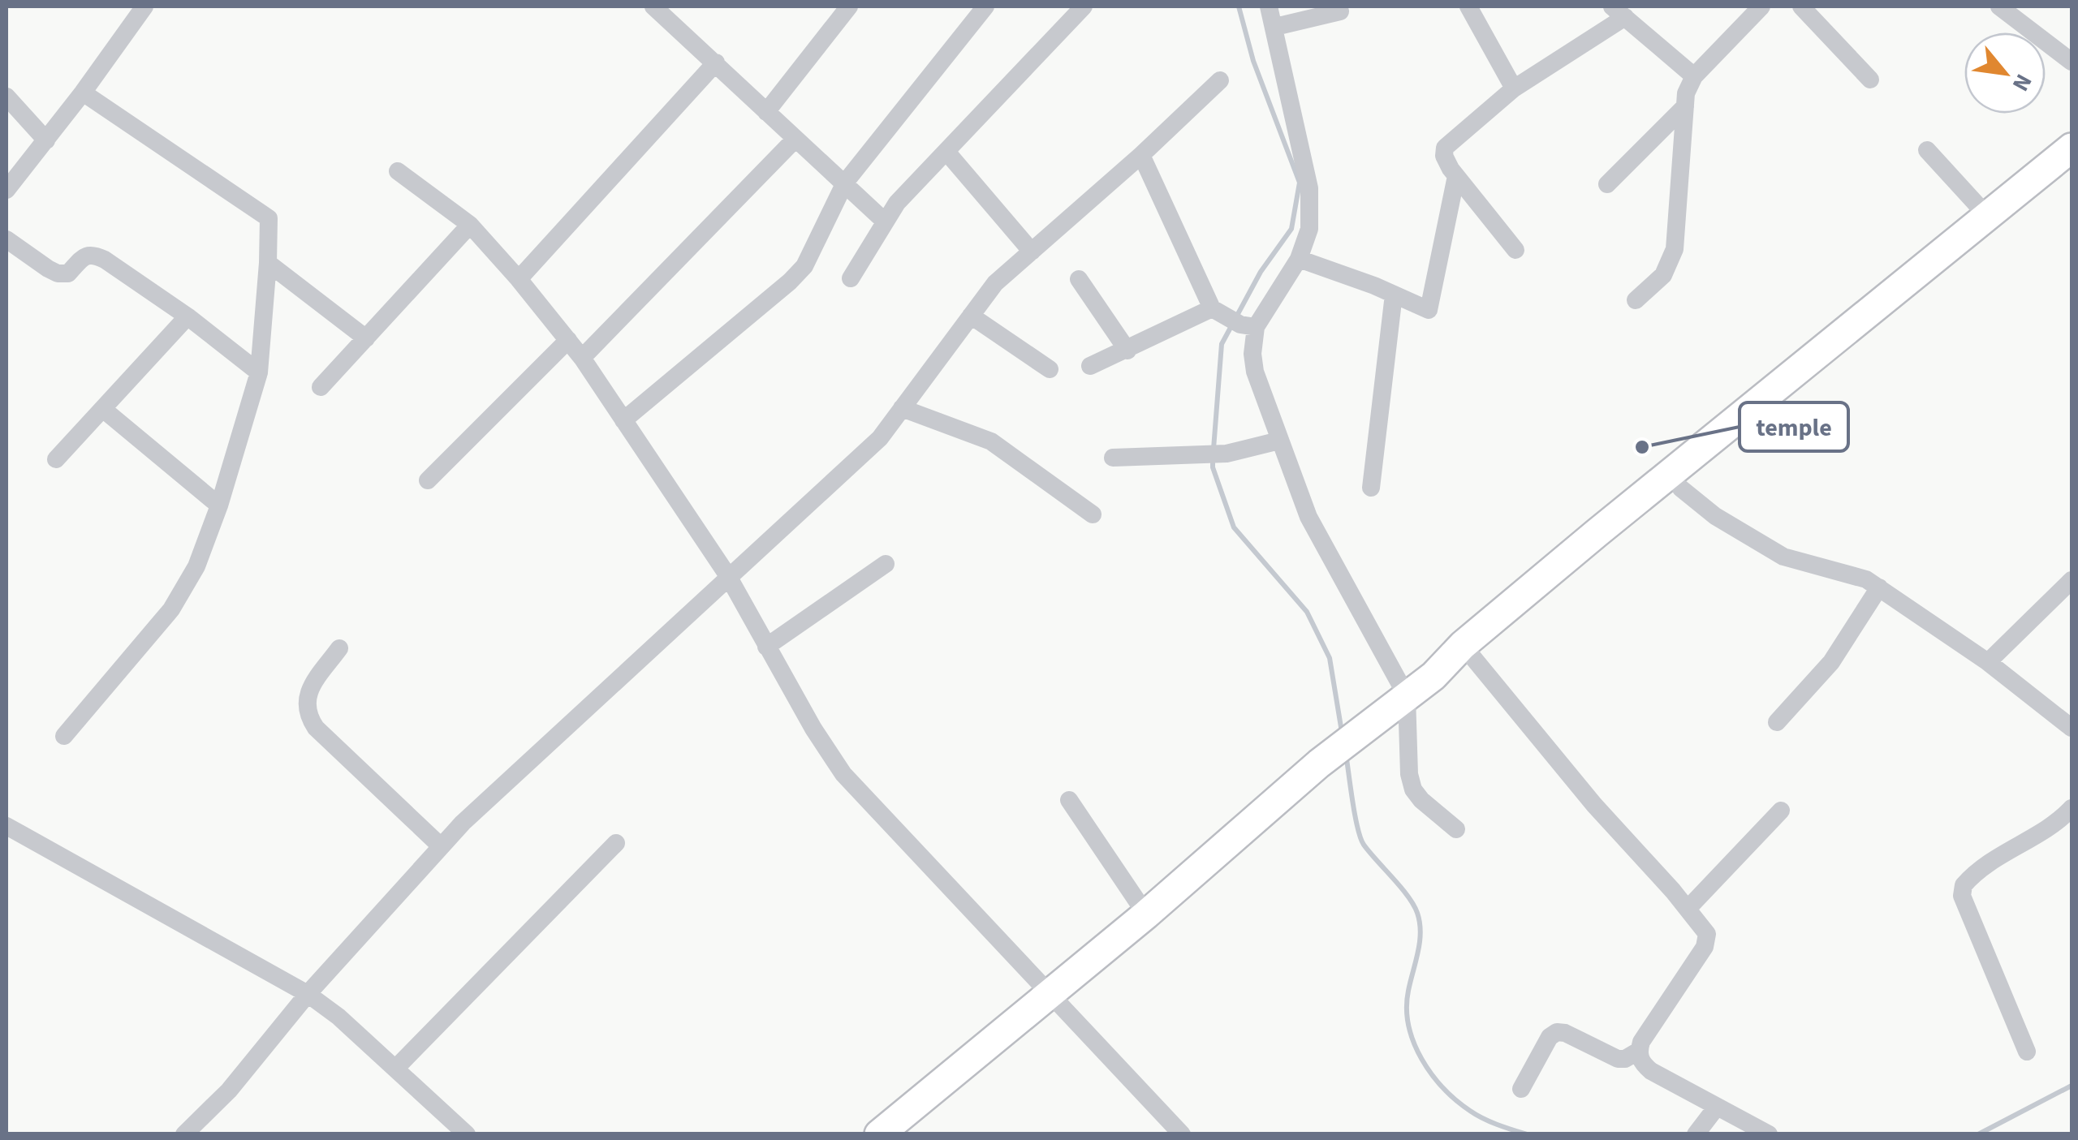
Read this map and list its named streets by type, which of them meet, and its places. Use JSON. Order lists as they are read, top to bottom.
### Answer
{
  "places": ["temple"],
  "north": "bottom right"
}
